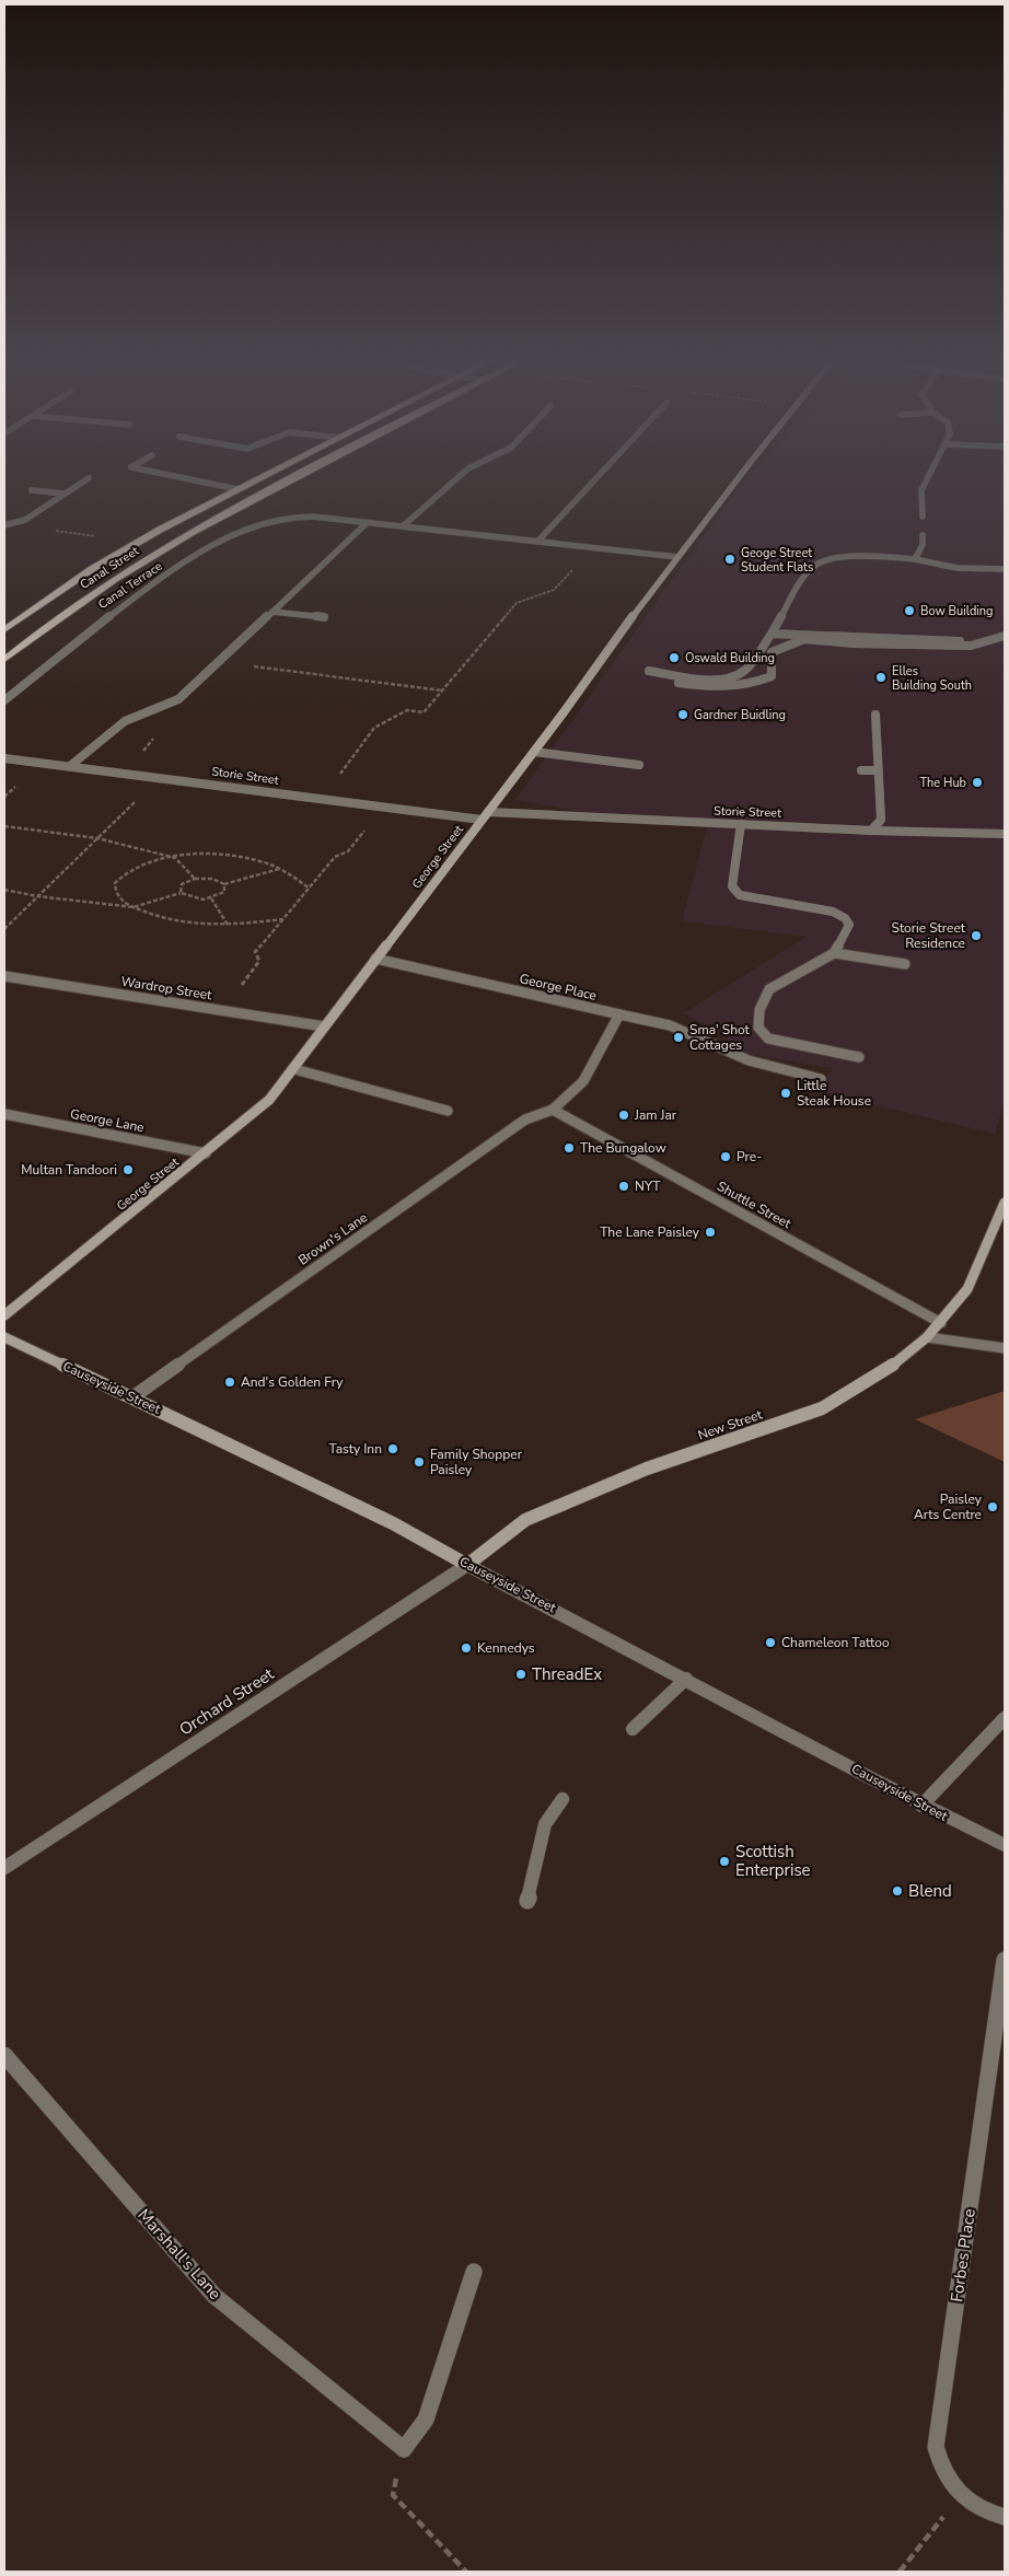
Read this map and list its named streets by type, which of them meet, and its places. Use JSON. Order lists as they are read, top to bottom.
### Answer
{
  "streets": {
    "main road": ["Canal Street"],
    "street": [
      "Canal Terrace",
      "Storie Street",
      "George Street",
      "George Place",
      "Wardrop Street",
      "George Lane",
      "Shuttle Street",
      "Brown's Lane",
      "Causeyside Street",
      "New Street",
      "Orchard Street",
      "Marshall's Lane",
      "Forbes Place"
    ]
  },
  "crossings": [
    ["Canal Terrace", "George Street"],
    ["Storie Street", "George Street"],
    ["George Street", "George Place"],
    ["George Street", "Wardrop Street"],
    ["George Street", "George Lane"],
    ["Shuttle Street", "Brown's Lane"],
    ["Shuttle Street", "New Street"],
    ["Brown's Lane", "Causeyside Street"],
    ["Causeyside Street", "New Street"],
    ["Causeyside Street", "Orchard Street"],
    ["New Street", "Orchard Street"]
  ],
  "places": [
    "Geoge Street Student Flats",
    "Bow Building",
    "Oswald Building",
    "Elles Building South",
    "Gardner Buidling",
    "The Hub",
    "Storie Street Residence",
    "Sma' Shot Cottages",
    "Little Steak House",
    "Jam Jar",
    "The Bungalow",
    "Pre-",
    "Multan Tandoori",
    "NYT",
    "The Lane Paisley",
    "And's Golden Fry",
    "Tasty Inn",
    "Family Shopper Paisley",
    "Paisley Arts Centre",
    "Chameleon Tattoo",
    "Kennedys",
    "ThreadEx",
    "Scottish Enterprise",
    "Blend"
  ]
}
